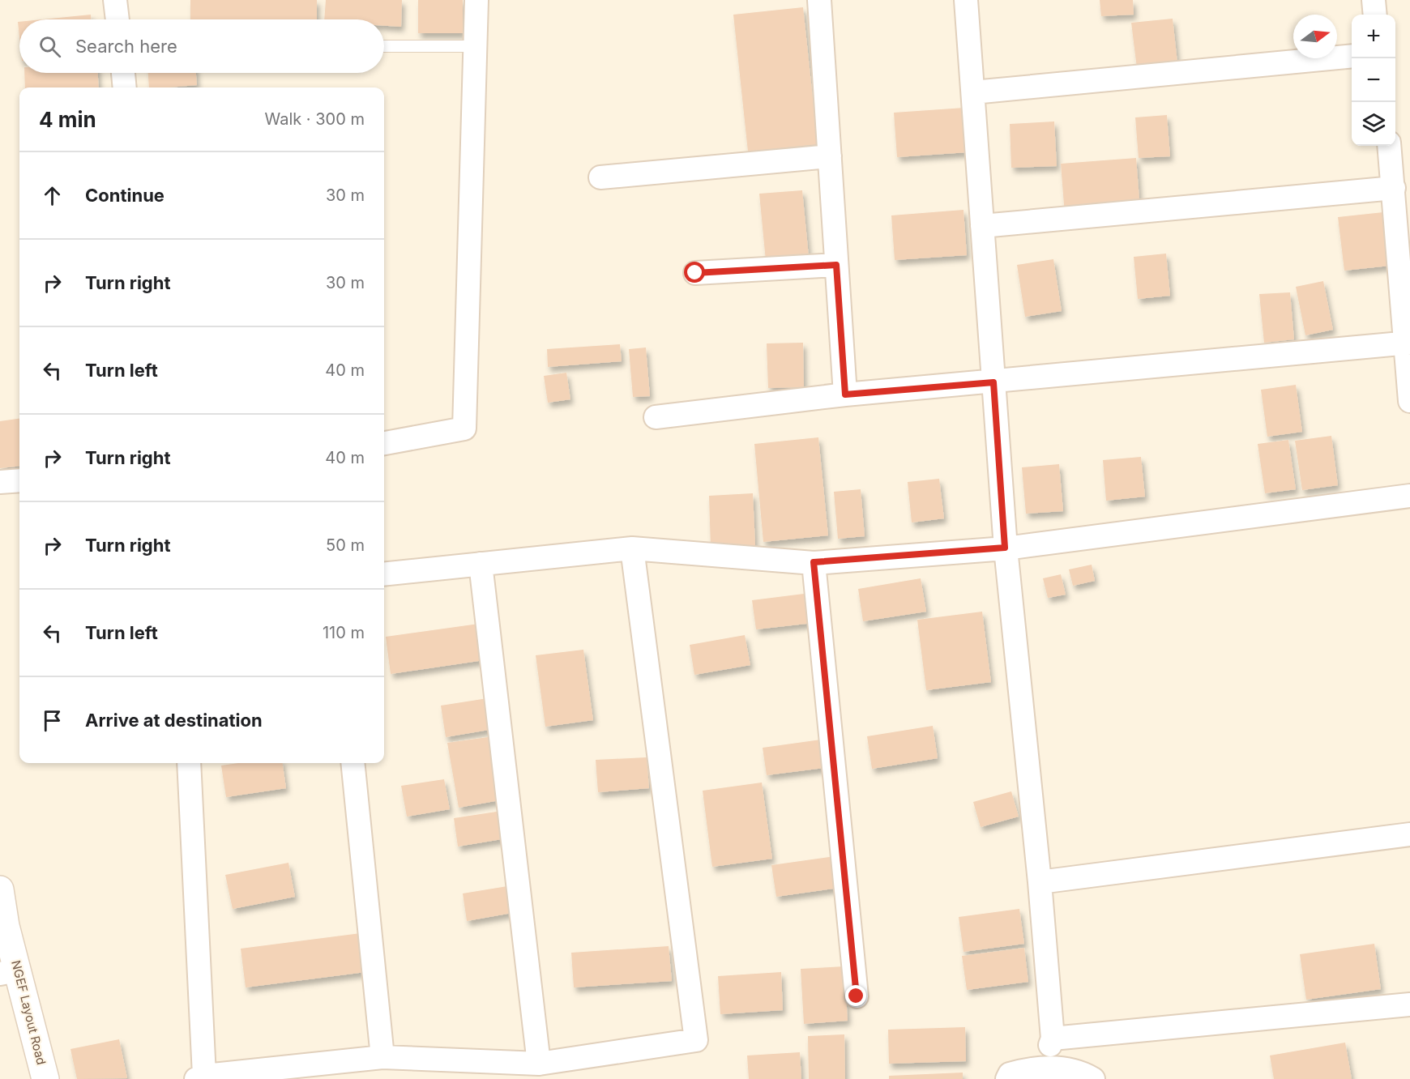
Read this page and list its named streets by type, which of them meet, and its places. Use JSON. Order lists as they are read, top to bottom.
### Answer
{
  "streets": {
    "street": ["NGEF Layout Road"]
  },
  "north": "right",
  "page": {
    "map_buttons": ["+", "−"],
    "search": "Search here",
    "heading": ["4 min", "Walk · 300 m"],
    "list": [
      ["Continue", "30 m"],
      ["Turn right", "30 m"],
      ["Turn left", "40 m"],
      ["Turn right", "40 m"],
      ["Turn right", "50 m"],
      ["Turn left", "110 m"],
      "Arrive at destination"
    ]
  }
}
